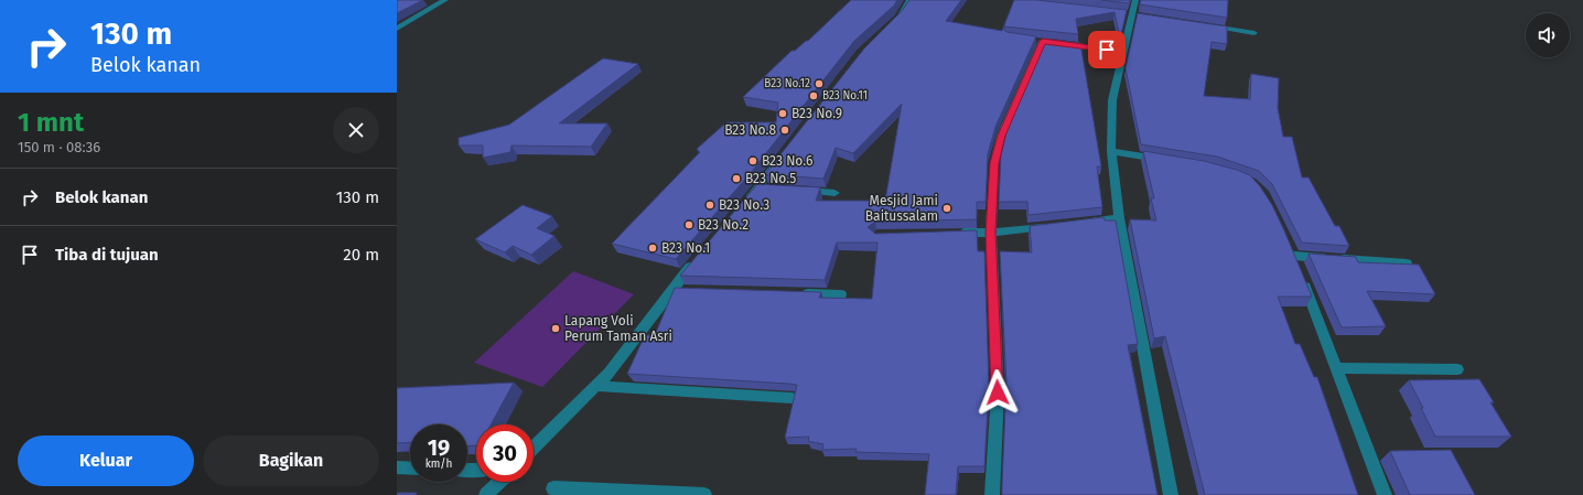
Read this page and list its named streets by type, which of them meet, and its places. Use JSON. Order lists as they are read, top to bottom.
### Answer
{
  "places": [
    "B23 No.12",
    "B23 No.11",
    "B23 No.9",
    "B23 No.8",
    "B23 No.6",
    "B23 No.5",
    "B23 No.3",
    "Mesjid Jami Baitussalam",
    "B23 No.2",
    "B23 No.1",
    "Lapang Voli Perum Taman Asri"
  ],
  "page": {
    "turn": ["130 m", "Belok kanan"],
    "heading": ["1 mnt", "150 m · 08:36"],
    "list": [
      {
        "name": "Belok kanan",
        "value": "130 m"
      },
      {
        "name": "Tiba di tujuan",
        "value": "20 m"
      }
    ],
    "speed": "19 km/h",
    "limit": "30",
    "buttons": ["Keluar", "Bagikan"]
  }
}
